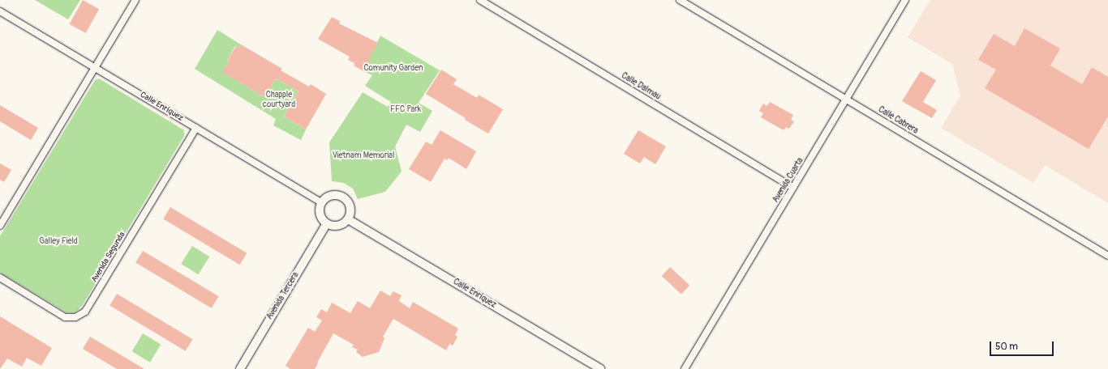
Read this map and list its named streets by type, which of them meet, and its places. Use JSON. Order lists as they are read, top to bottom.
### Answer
{
  "streets": {
    "street": [
      "Calle Dalmau",
      "Calle Enríquez",
      "Calle Cabrera",
      "Avenida Cuarta",
      "Avenida Segunda",
      "Avenida Tercera"
    ]
  },
  "crossings": [
    ["Calle Dalmau", "Avenida Cuarta"],
    ["Calle Enríquez", "Avenida Segunda"],
    ["Calle Enríquez", "Avenida Tercera"],
    ["Calle Cabrera", "Avenida Cuarta"]
  ],
  "parks": [
    "Comunity Garden",
    "Chapple courtyard",
    "FFC Park",
    "Vietnam Memorial",
    "Galley Field"
  ],
  "scale_bar": "50 m"
}
